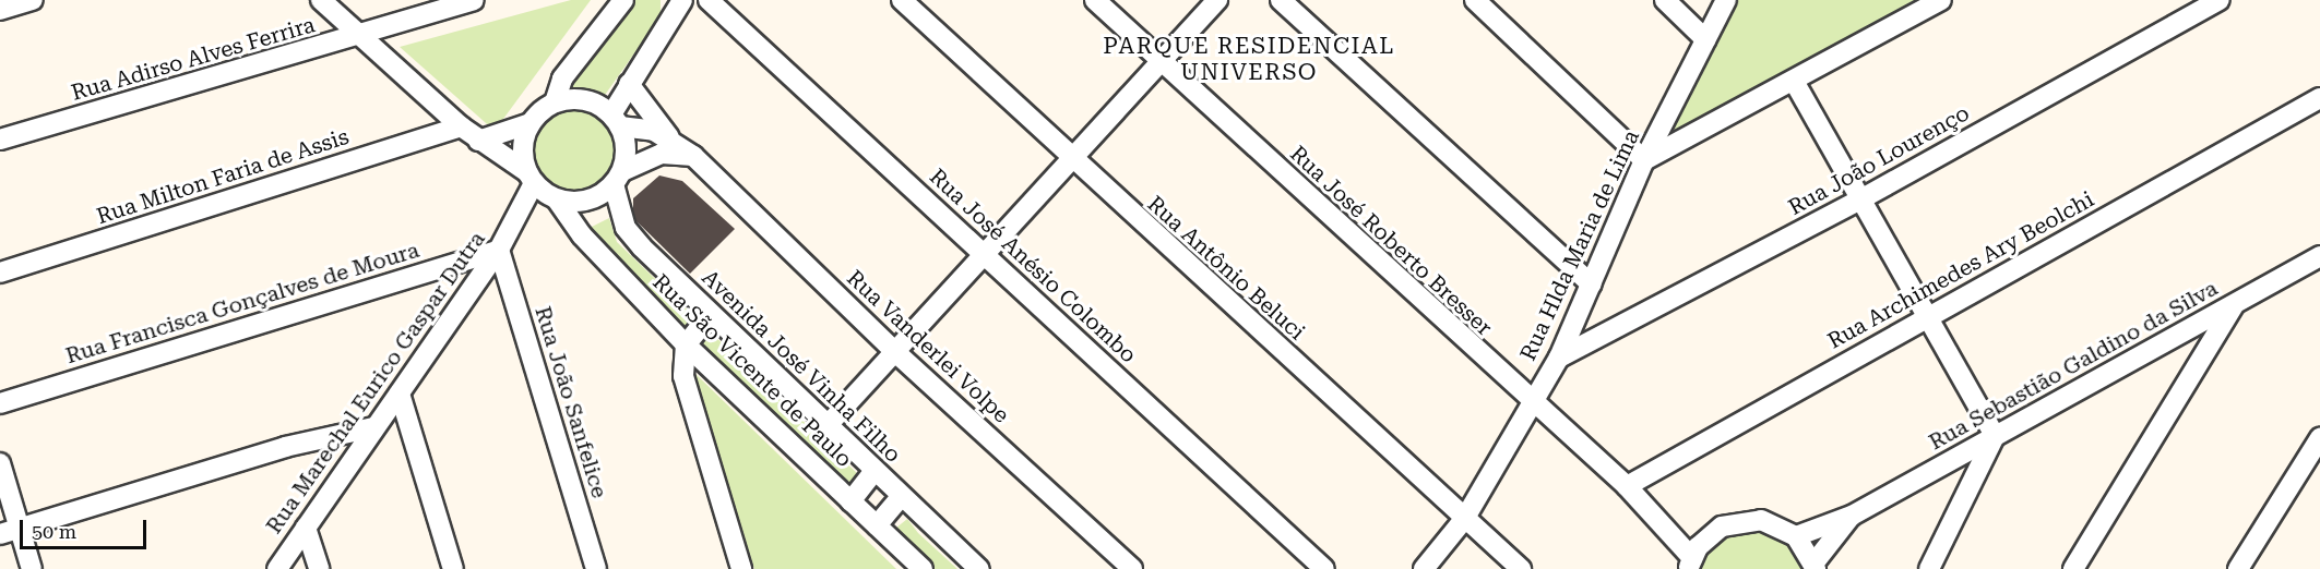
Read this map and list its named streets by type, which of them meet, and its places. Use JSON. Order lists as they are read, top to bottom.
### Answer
{
  "streets": {
    "street": [
      "Rua Adirso Alves Ferrira",
      "Rua João Lourenço",
      "Rua Milton Faria de Assis",
      "Rua José Roberto Bresser",
      "Rua Hlda Maria de Lima",
      "Rua José Anésio Colombo",
      "Rua Antônio Beluci",
      "Rua Archimedes Ary Beolchi",
      "Rua Francisca Gonçalves de Moura",
      "Rua Vanderlei Volpe",
      "Rua Sebastião Galdino da Silva",
      "Avenida José Vinha Filho",
      "Rua São Vicente de Paulo",
      "Rua Marechal Eurico Gaspar Dutra",
      "Rua João Sanfelice"
    ]
  },
  "crossings": [
    ["Rua João Lourenço", "Rua Hlda Maria de Lima"],
    ["Rua José Roberto Bresser", "Rua Hlda Maria de Lima"],
    ["Rua José Roberto Bresser", "Rua Archimedes Ary Beolchi"],
    ["Rua Hlda Maria de Lima", "Rua Antônio Beluci"],
    ["Rua Francisca Gonçalves de Moura", "Rua Marechal Eurico Gaspar Dutra"],
    ["Rua Francisca Gonçalves de Moura", "Rua João Sanfelice"],
    ["Rua Vanderlei Volpe", "Avenida José Vinha Filho"],
    ["Rua Vanderlei Volpe", "Rua São Vicente de Paulo"],
    ["Rua Vanderlei Volpe", "Rua Marechal Eurico Gaspar Dutra"],
    ["Avenida José Vinha Filho", "Rua São Vicente de Paulo"],
    ["Avenida José Vinha Filho", "Rua Marechal Eurico Gaspar Dutra"],
    ["Rua São Vicente de Paulo", "Rua Marechal Eurico Gaspar Dutra"],
    ["Rua Marechal Eurico Gaspar Dutra", "Rua João Sanfelice"]
  ],
  "districts": ["PARQUE RESIDENCIAL UNIVERSO"],
  "scale_bar": "50 m"
}
